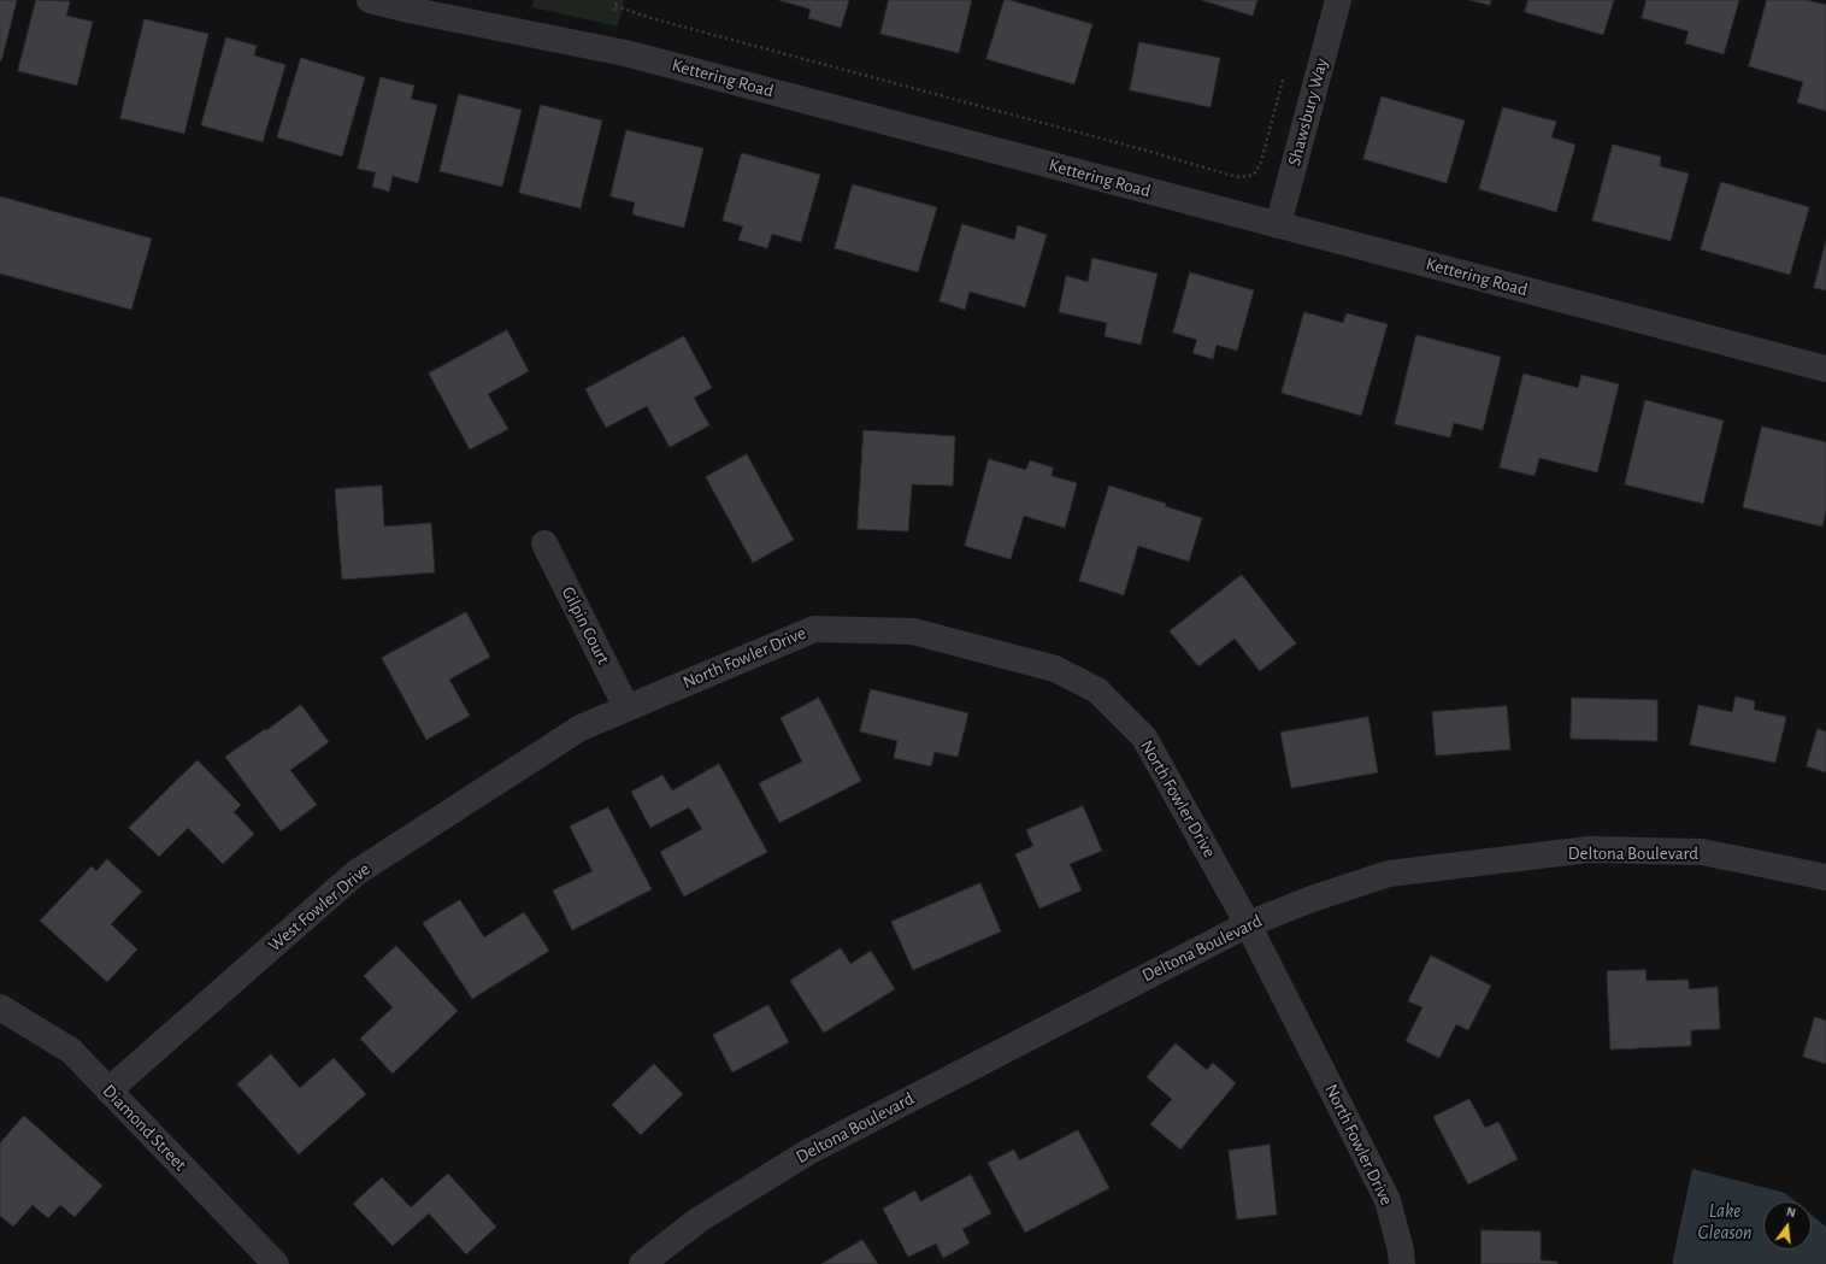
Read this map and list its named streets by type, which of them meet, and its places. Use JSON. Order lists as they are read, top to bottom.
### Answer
{
  "streets": {
    "street": [
      "Kettering Road",
      "Shawsbury Way",
      "Gilpin Court",
      "North Fowler Drive",
      "Deltona Boulevard",
      "West Fowler Drive",
      "Diamond Street"
    ]
  },
  "crossings": [
    ["Kettering Road", "Shawsbury Way"],
    ["Gilpin Court", "North Fowler Drive"],
    ["Gilpin Court", "West Fowler Drive"],
    ["North Fowler Drive", "Deltona Boulevard"],
    ["North Fowler Drive", "West Fowler Drive"],
    ["West Fowler Drive", "Diamond Street"]
  ],
  "water": ["Lake Gleason"],
  "north": "top"
}
